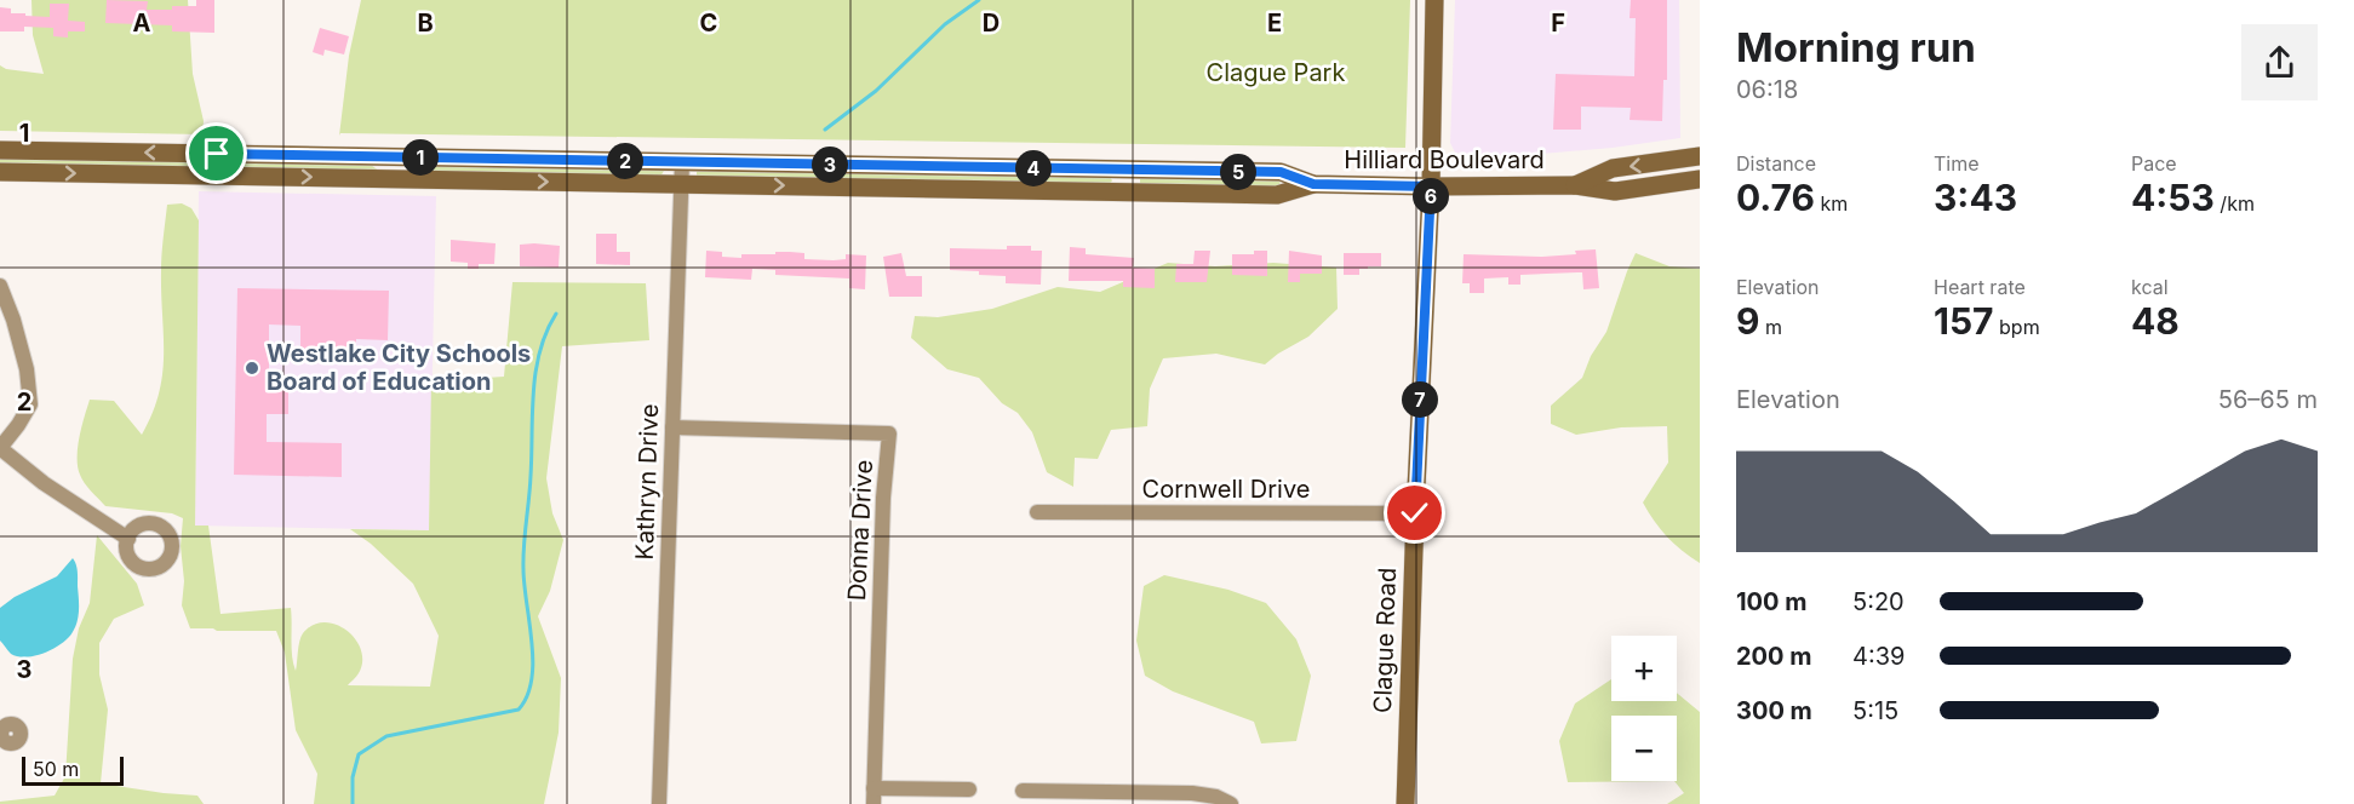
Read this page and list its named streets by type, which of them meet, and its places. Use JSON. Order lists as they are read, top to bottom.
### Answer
{
  "streets": {
    "main road": ["Hilliard Boulevard", "Clague Road"],
    "street": ["Kathryn Drive", "Cornwell Drive", "Donna Drive"]
  },
  "crossings": [
    ["Hilliard Boulevard", "Kathryn Drive"],
    ["Hilliard Boulevard", "Clague Road"],
    ["Kathryn Drive", "Donna Drive"],
    ["Cornwell Drive", "Clague Road"]
  ],
  "parks": ["Clague Park"],
  "places": ["Westlake City Schools Board of Education"],
  "scale_bar": "50 m",
  "page": {
    "heading": ["Morning run", "06:18"],
    "stats": [
      ["Distance", "0.76 km"],
      ["Time", "3:43"],
      ["Pace", "4:53 /km"],
      ["Elevation", "9 m"],
      ["Heart rate", "157 bpm"],
      ["kcal", "48"]
    ],
    "pins": [
      "1",
      "2",
      "3",
      "4",
      "5",
      "6",
      "7"
    ],
    "chart": ["Elevation", "56–65 m"],
    "list": [
      {
        "name": "100 m",
        "note": "5:20"
      },
      {
        "name": "200 m",
        "note": "4:39"
      },
      {
        "name": "300 m",
        "note": "5:15"
      }
    ],
    "map_buttons": ["+", "−"],
    "scale": "50 m"
  },
  "grid": {
    "columns": [
      "A",
      "B",
      "C",
      "D",
      "E",
      "F"
    ],
    "rows": ["1", "2", "3"]
  }
}
